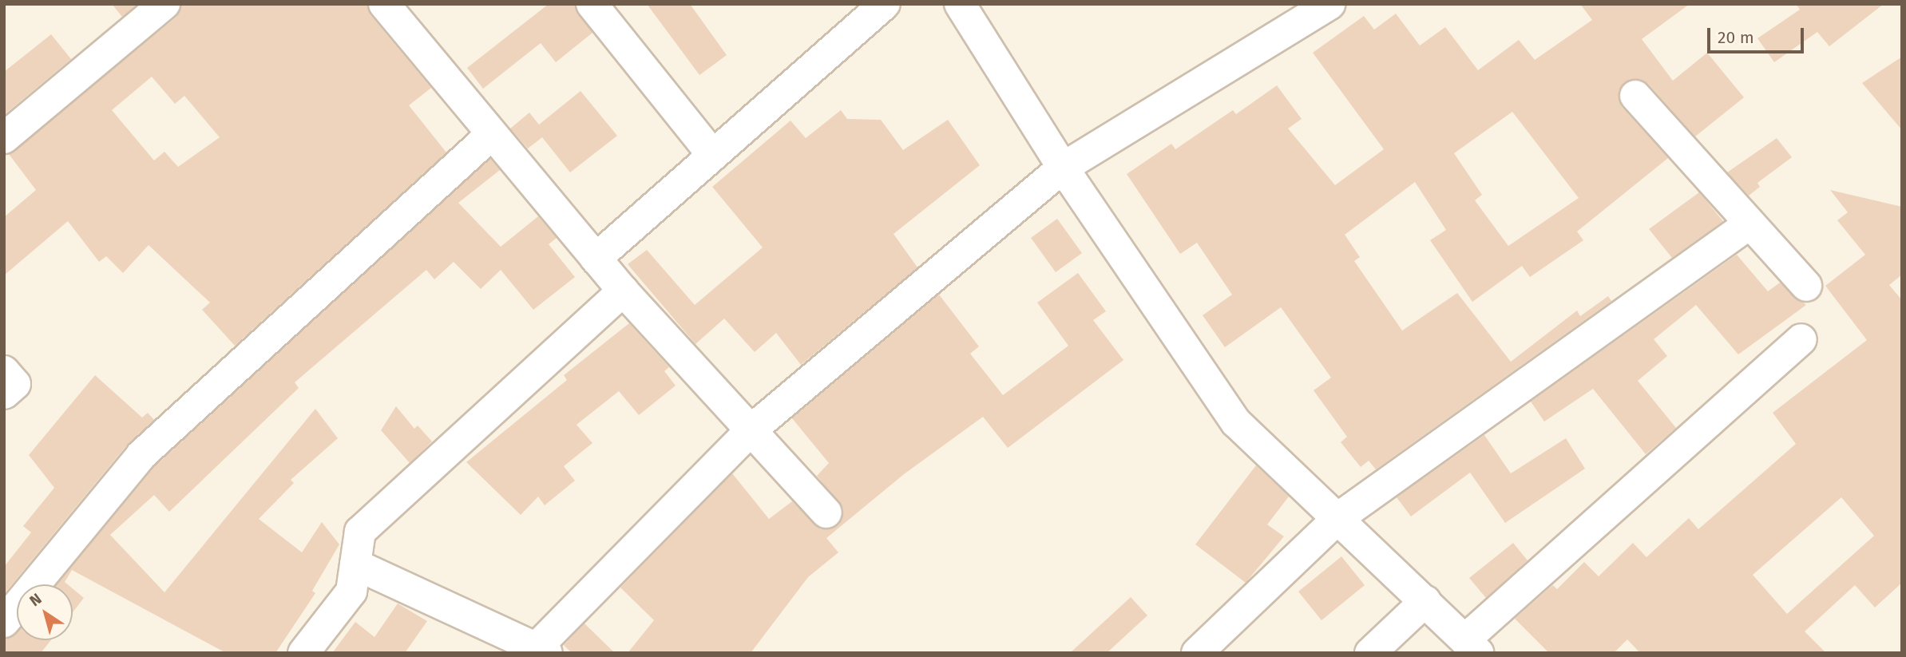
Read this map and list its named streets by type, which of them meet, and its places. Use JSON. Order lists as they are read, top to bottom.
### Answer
{
  "scale_bar": "20 m",
  "north": "top left"
}
